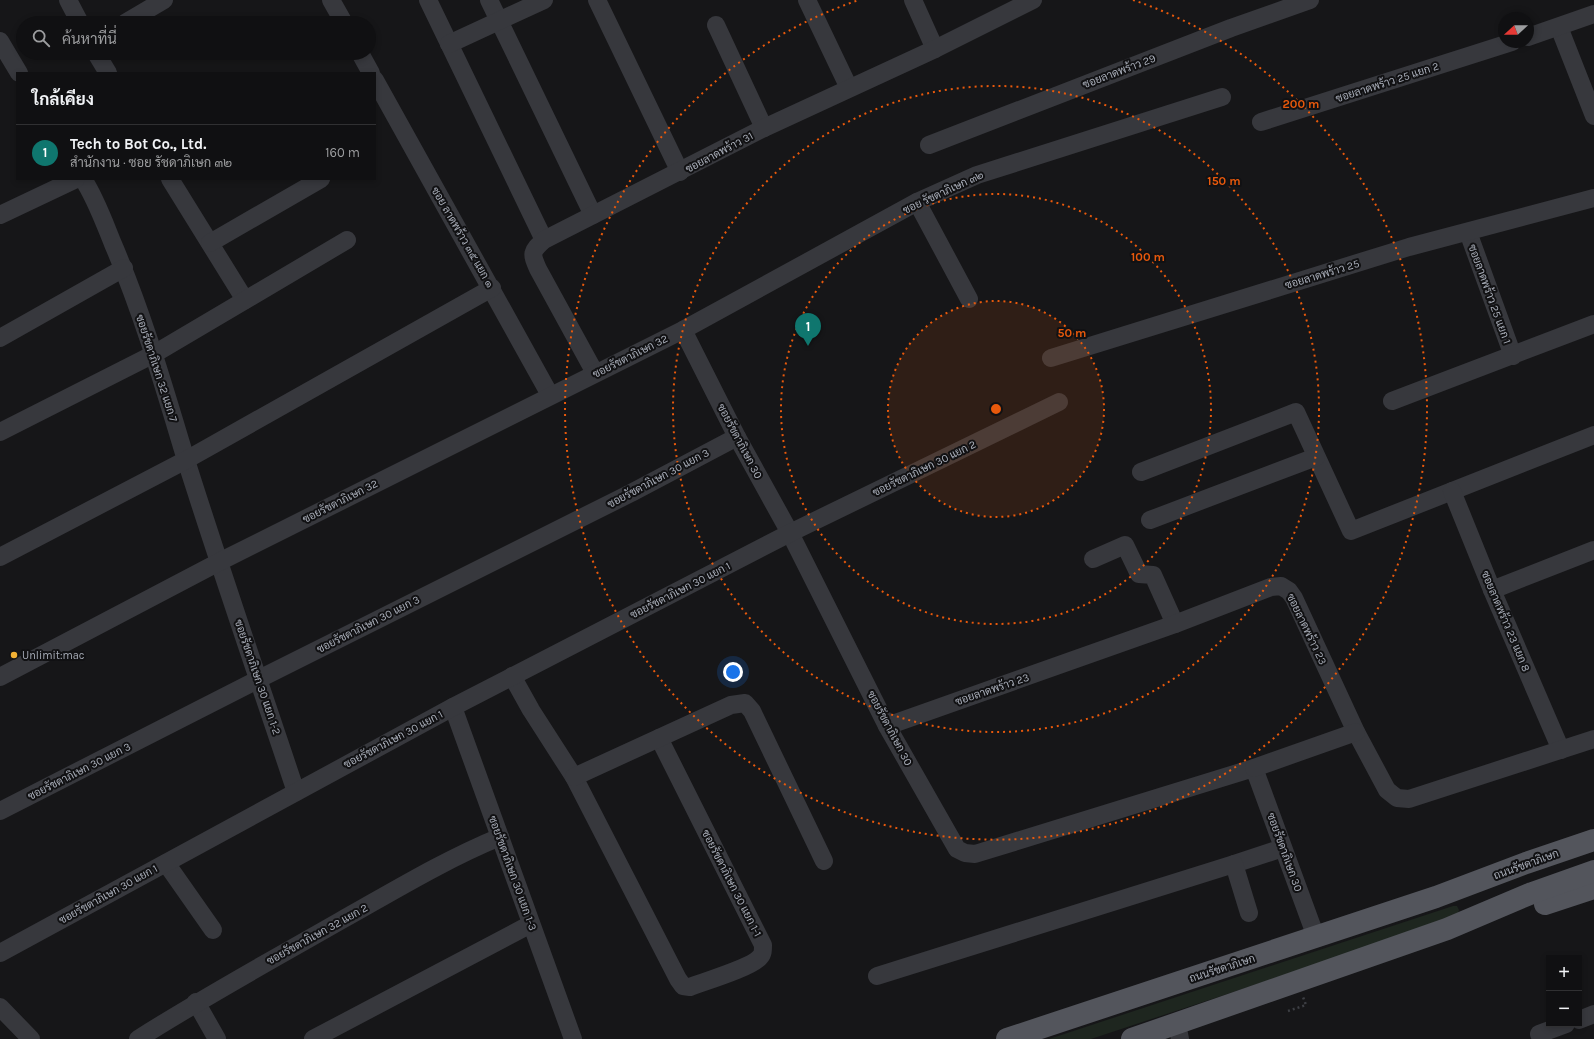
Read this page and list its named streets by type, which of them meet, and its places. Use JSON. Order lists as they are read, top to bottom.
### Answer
{
  "streets": {
    "main road": ["ถนนรัชดาภิเษก"],
    "street": [
      "ซอยลาดพร้าว 29",
      "ซอยลาดพร้าว 25 แยก 2",
      "ซอยลาดพร้าว 31",
      "ซอย รัชดาภิเษก ๓๒",
      "ซอย ลาดพร้าว ๓๕ แยก ๑",
      "ซอยลาดพร้าว 25",
      "ซอยลาดพร้าว 25 แยก 1",
      "ซอยรัชดาภิเษก 32",
      "ซอยรัชดาภิเษก 32 แยก 7",
      "ซอยรัชดาภิเษก 30",
      "ซอยรัชดาภิเษก 30 แยก 2",
      "ซอยรัชดาภิเษก 30 แยก 3",
      "ซอยรัชดาภิเษก 30 แยก 1",
      "ซอยลาดพร้าว 23 แยก 8",
      "ซอยลาดพร้าว 23",
      "ซอยรัชดาภิเษก 30 แยก 1-2",
      "ซอยรัชดาภิเษก 30 แยก 1-3",
      "ซอยรัชดาภิเษก 30 แยก 1-1",
      "ซอยรัชดาภิเษก 32 แยก 2"
    ]
  },
  "crossings": [
    ["ซอยลาดพร้าว 31", "ซอยรัชดาภิเษก 32"],
    ["ซอย รัชดาภิเษก ๓๒", "ซอยรัชดาภิเษก 32"],
    ["ซอย รัชดาภิเษก ๓๒", "ซอยรัชดาภิเษก 30"],
    ["ซอย ลาดพร้าว ๓๕ แยก ๑", "ซอยรัชดาภิเษก 32"],
    ["ซอยลาดพร้าว 25", "ซอยลาดพร้าว 25 แยก 1"],
    ["ซอยรัชดาภิเษก 32", "ซอยรัชดาภิเษก 32 แยก 7"],
    ["ซอยรัชดาภิเษก 32", "ซอยรัชดาภิเษก 30"],
    ["ซอยรัชดาภิเษก 32", "ซอยรัชดาภิเษก 30 แยก 1-2"],
    ["ซอยรัชดาภิเษก 32 แยก 7", "ซอยรัชดาภิเษก 30 แยก 1-2"],
    ["ซอยรัชดาภิเษก 30", "ซอยรัชดาภิเษก 30 แยก 2"],
    ["ซอยรัชดาภิเษก 30", "ซอยรัชดาภิเษก 30 แยก 3"],
    ["ซอยรัชดาภิเษก 30", "ซอยรัชดาภิเษก 30 แยก 1"],
    ["ซอยรัชดาภิเษก 30", "ซอยลาดพร้าว 23"],
    ["ซอยรัชดาภิเษก 30", "ถนนรัชดาภิเษก"],
    ["ซอยรัชดาภิเษก 30 แยก 2", "ซอยรัชดาภิเษก 30 แยก 1"],
    ["ซอยรัชดาภิเษก 30 แยก 3", "ซอยรัชดาภิเษก 30 แยก 1-2"],
    ["ซอยรัชดาภิเษก 30 แยก 1", "ซอยรัชดาภิเษก 30 แยก 1-2"],
    ["ซอยรัชดาภิเษก 30 แยก 1", "ซอยรัชดาภิเษก 30 แยก 1-3"],
    ["ซอยรัชดาภิเษก 30 แยก 1", "ซอยรัชดาภิเษก 30 แยก 1-1"],
    ["ซอยลาดพร้าว 23 แยก 8", "ซอยลาดพร้าว 23"],
    ["ซอยรัชดาภิเษก 30 แยก 1-3", "ซอยรัชดาภิเษก 32 แยก 2"]
  ],
  "places": ["Unlimit:mac"],
  "north": "left",
  "page": {
    "search": "ค้นหาที่นี่",
    "heading": "ใกล้เคียง",
    "list": [
      {
        "mark": "1",
        "name": "Tech to Bot Co., Ltd.",
        "note": "สำนักงาน · ซอย รัชดาภิเษก ๓๒",
        "value": "160 m"
      }
    ],
    "pins": "1",
    "map_buttons": ["+", "−"]
  },
  "rings": [
    "200 m",
    "150 m",
    "100 m",
    "50 m"
  ]
}
